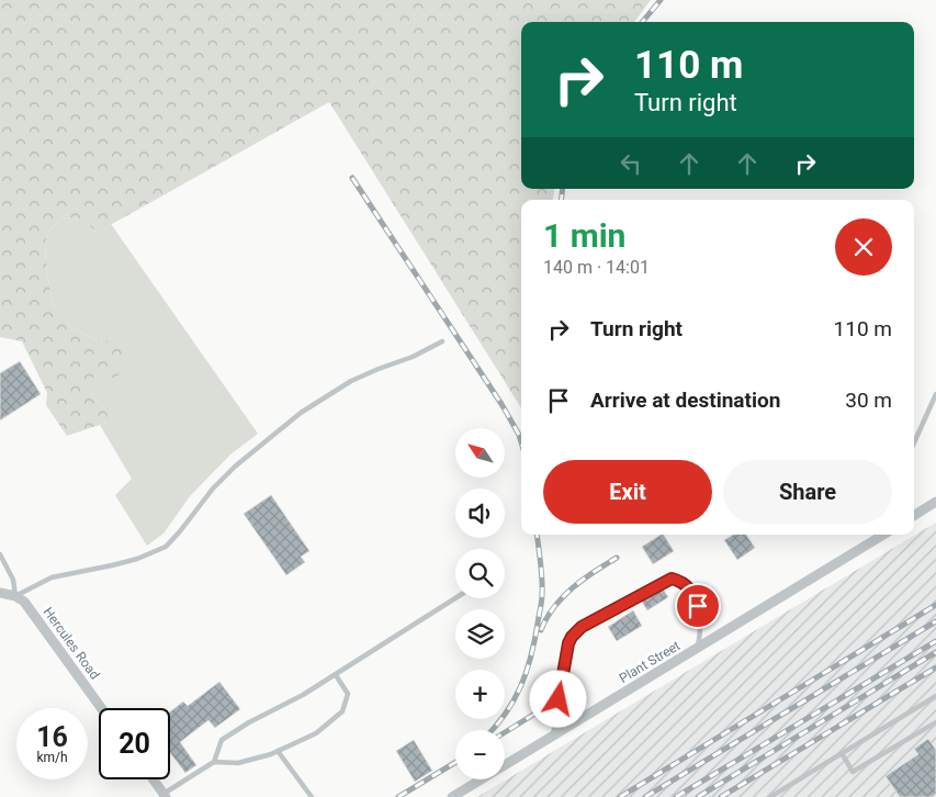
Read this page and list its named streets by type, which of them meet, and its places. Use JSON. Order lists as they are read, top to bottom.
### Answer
{
  "streets": {
    "street": ["Hercules Road", "Plant Street"]
  },
  "north": "top left",
  "page": {
    "turn": ["110 m", "Turn right"],
    "heading": ["1 min", "140 m · 14:01"],
    "list": [
      {
        "name": "Turn right",
        "value": "110 m"
      },
      {
        "name": "Arrive at destination",
        "value": "30 m"
      }
    ],
    "map_buttons": ["+", "−"],
    "buttons": ["Exit", "Share"],
    "speed": "16 km/h",
    "limit": "20"
  }
}
